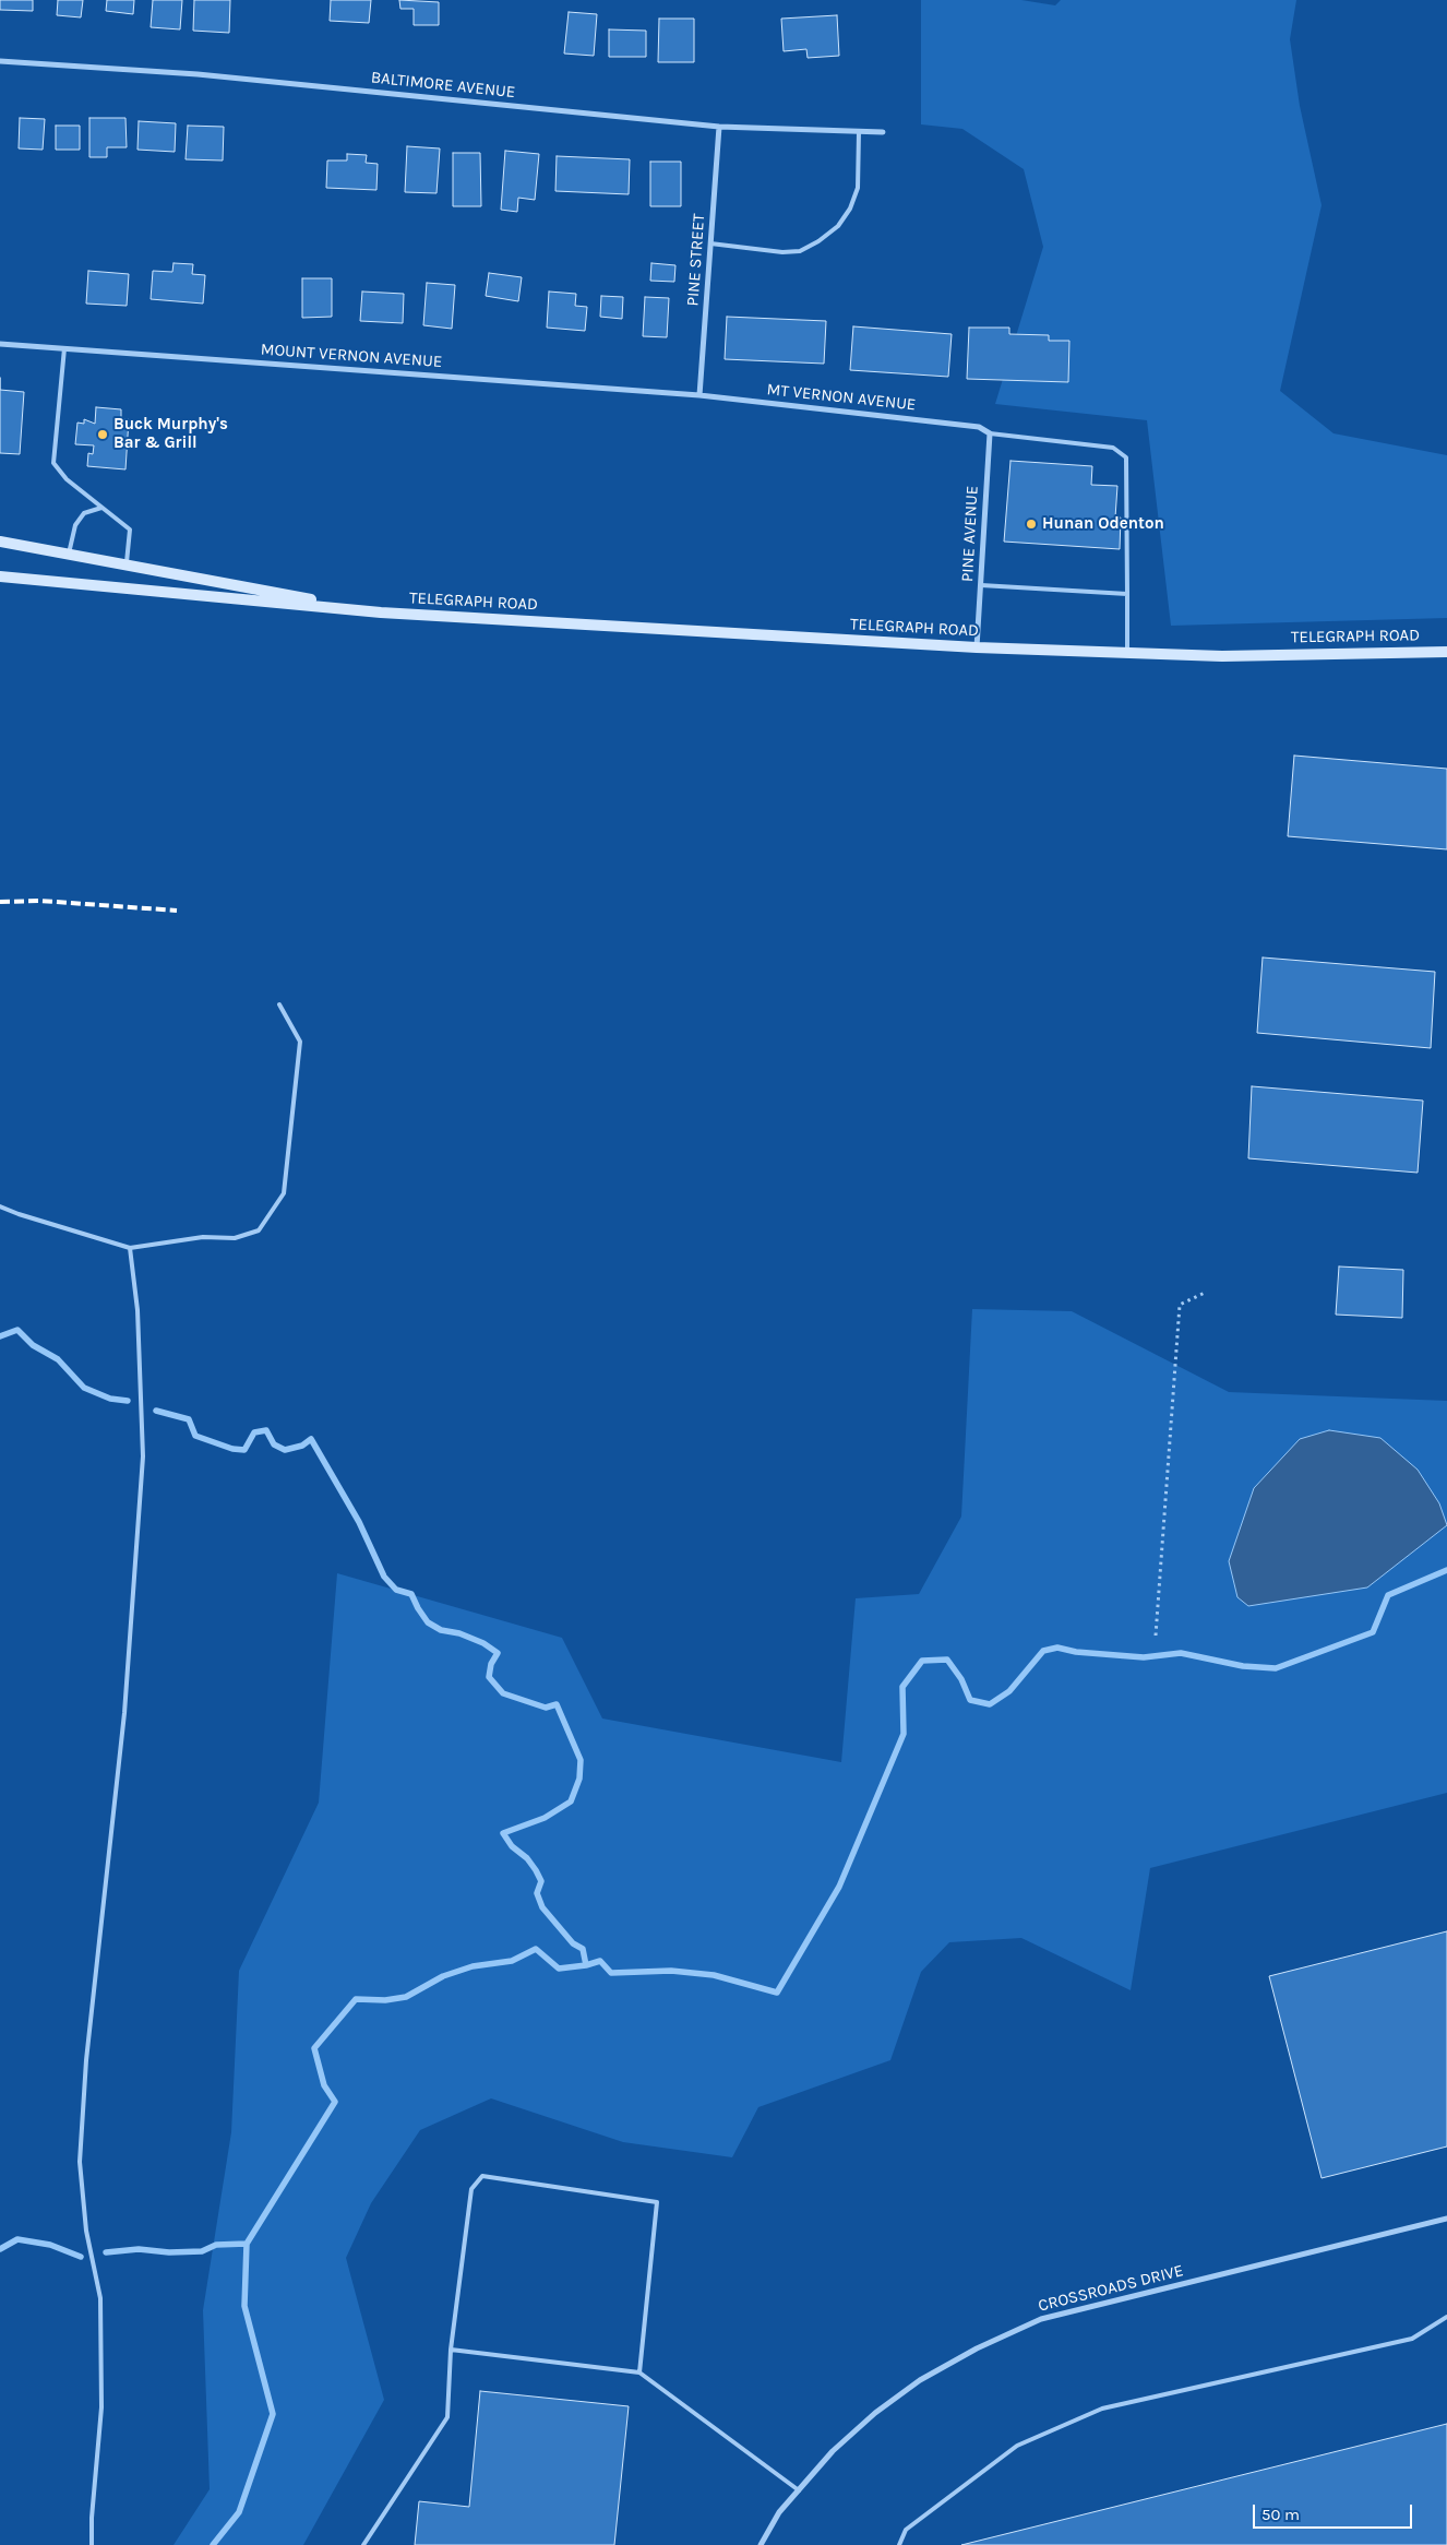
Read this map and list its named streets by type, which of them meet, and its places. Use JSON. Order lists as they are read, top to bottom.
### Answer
{
  "streets": {
    "main road": ["TELEGRAPH ROAD"],
    "street": [
      "BALTIMORE AVENUE",
      "PINE STREET",
      "MOUNT VERNON AVENUE",
      "MT VERNON AVENUE",
      "PINE AVENUE",
      "CROSSROADS DRIVE"
    ]
  },
  "crossings": [
    ["BALTIMORE AVENUE", "PINE STREET"],
    ["PINE STREET", "MOUNT VERNON AVENUE"],
    ["PINE STREET", "MT VERNON AVENUE"],
    ["MOUNT VERNON AVENUE", "MT VERNON AVENUE"],
    ["MT VERNON AVENUE", "PINE AVENUE"],
    ["PINE AVENUE", "TELEGRAPH ROAD"]
  ],
  "places": ["Buck Murphy's Bar & Grill", "Hunan Odenton"],
  "scale_bar": "50 m"
}
